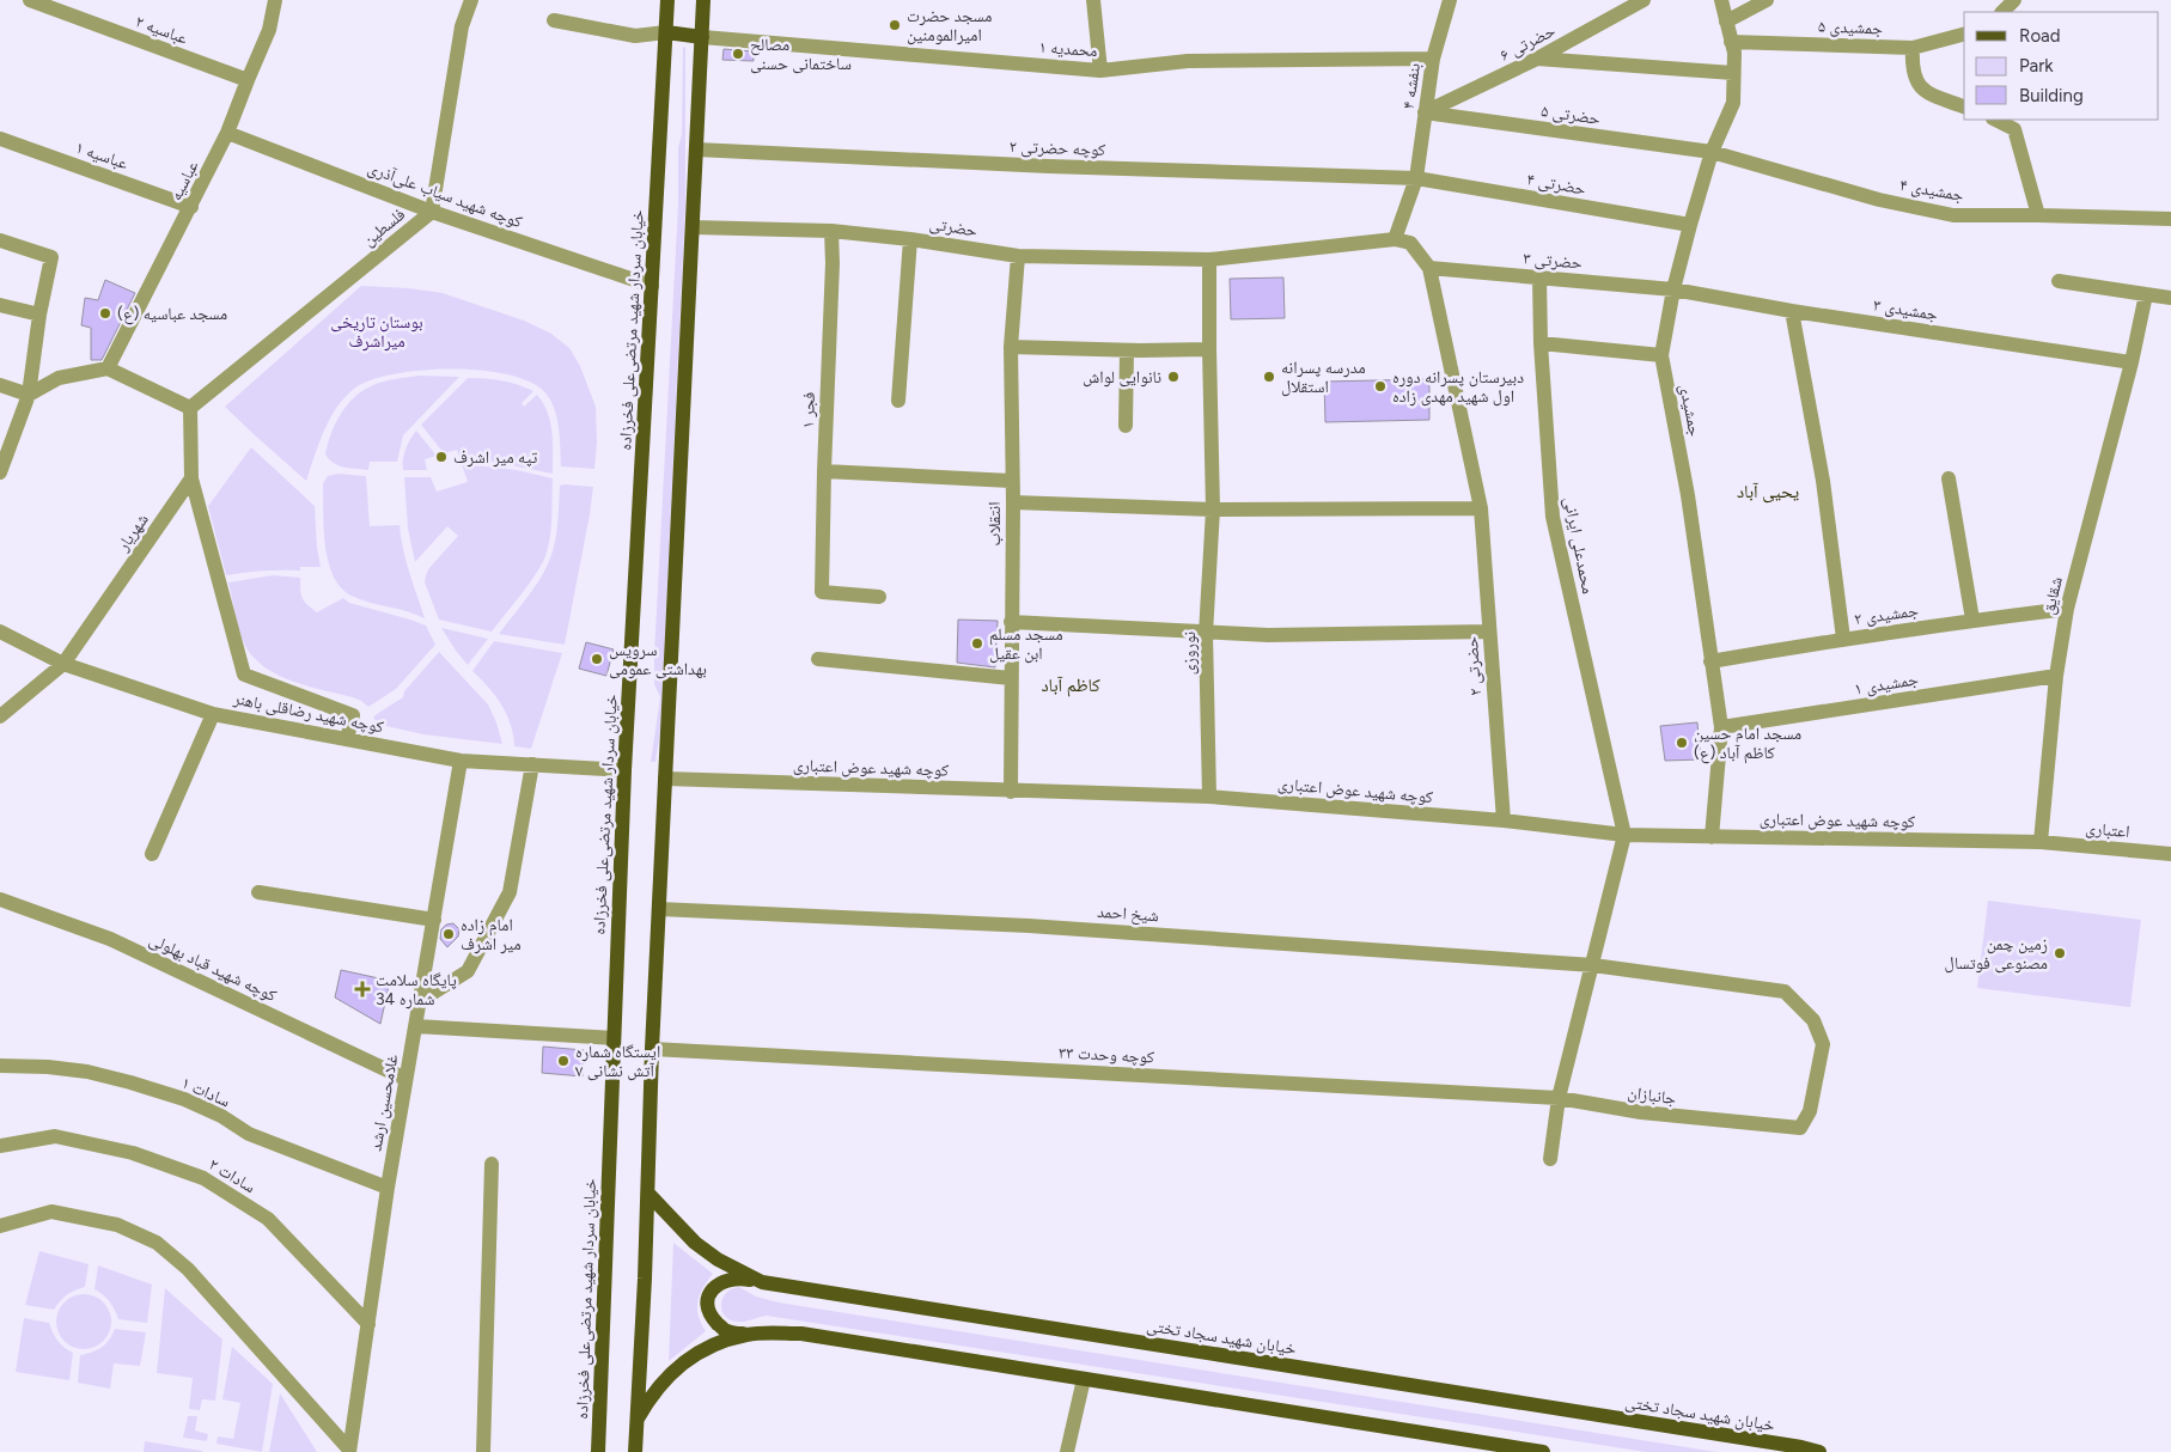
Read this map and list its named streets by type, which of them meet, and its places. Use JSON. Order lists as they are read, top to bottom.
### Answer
{
  "streets": {
    "main road": ["خیابان سردار شهید مرتضی‌علی فخرزاده", "خیابان شهید سجاد تختی"],
    "street": [
      "جمشیدی ۵",
      "عباسیه ۲",
      "حضرتی ۶",
      "محمدیه ۱",
      "بنفشه ۴",
      "حضرتی ۵",
      "کوچه حضرتی ۲",
      "عباسیه ۱",
      "عباسیه",
      "حضرتی ۴",
      "جمشیدی ۴",
      "کوچه شهید سیاب علی‌آذری",
      "فلسطین",
      "حضرتی",
      "حضرتی ۳",
      "جمشیدی ۳",
      "فجر ۱",
      "جمشیدی",
      "انتقلاب",
      "شهریار",
      "محمدعلی ایرانی",
      "شقایق",
      "جمشیدی ۲",
      "نوروزی",
      "حضرتی ۲",
      "جمشیدی ۱",
      "کوچه شهید رضاقلی باهنر",
      "کوچه شهید عوض اعتباری",
      "اعتباری",
      "شیخ احمد",
      "کوچه شهید قباد بهلولی",
      "کوچه وحدت ۳۳",
      "سادات ۱",
      "جانبازان",
      "غلامحسین ارشد",
      "سادات ۲"
    ]
  },
  "crossings": [
    ["جمشیدی ۵", "جمشیدی"],
    ["عباسیه ۲", "عباسیه"],
    ["حضرتی ۶", "بنفشه ۴"],
    ["حضرتی ۶", "حضرتی ۵"],
    ["محمدیه ۱", "بنفشه ۴"],
    ["بنفشه ۴", "حضرتی ۵"],
    ["بنفشه ۴", "کوچه حضرتی ۲"],
    ["بنفشه ۴", "حضرتی ۴"],
    ["بنفشه ۴", "حضرتی"],
    ["حضرتی ۵", "جمشیدی ۴"],
    ["حضرتی ۵", "جمشیدی"],
    ["کوچه حضرتی ۲", "حضرتی ۴"],
    ["عباسیه ۱", "عباسیه"],
    ["عباسیه", "کوچه شهید سیاب علی‌آذری"],
    ["حضرتی ۴", "جمشیدی"],
    ["جمشیدی ۴", "جمشیدی"],
    ["کوچه شهید سیاب علی‌آذری", "فلسطین"],
    ["کوچه شهید سیاب علی‌آذری", "خیابان سردار شهید مرتضی‌علی فخرزاده"],
    ["حضرتی", "فجر ۱"],
    ["حضرتی", "انتقلاب"],
    ["حضرتی", "نوروزی"],
    ["حضرتی ۳", "جمشیدی ۳"],
    ["حضرتی ۳", "جمشیدی"],
    ["حضرتی ۳", "محمدعلی ایرانی"],
    ["حضرتی ۳", "حضرتی ۲"],
    ["جمشیدی ۳", "جمشیدی"],
    ["جمشیدی ۳", "شقایق"],
    ["خیابان سردار شهید مرتضی‌علی فخرزاده", "کوچه شهید رضاقلی باهنر"],
    ["جمشیدی", "جمشیدی ۲"],
    ["جمشیدی", "جمشیدی ۱"],
    ["جمشیدی", "کوچه شهید عوض اعتباری"],
    ["انتقلاب", "کوچه شهید عوض اعتباری"],
    ["شهریار", "کوچه شهید رضاقلی باهنر"],
    ["محمدعلی ایرانی", "کوچه شهید عوض اعتباری"],
    ["شقایق", "جمشیدی ۲"],
    ["شقایق", "جمشیدی ۱"],
    ["شقایق", "کوچه شهید عوض اعتباری"],
    ["شقایق", "اعتباری"],
    ["نوروزی", "کوچه شهید عوض اعتباری"],
    ["حضرتی ۲", "کوچه شهید عوض اعتباری"],
    ["کوچه شهید رضاقلی باهنر", "غلامحسین ارشد"],
    ["کوچه شهید عوض اعتباری", "اعتباری"],
    ["شیخ احمد", "جانبازان"],
    ["کوچه شهید قباد بهلولی", "غلامحسین ارشد"],
    ["کوچه وحدت ۳۳", "جانبازان"],
    ["سادات ۱", "غلامحسین ارشد"],
    ["غلامحسین ارشد", "سادات ۲"]
  ],
  "districts": ["یحیی آباد", "کاظم آباد"],
  "parks": ["بوستان تاریخی میراشرف"],
  "places": {
    "other": [
      "مسجد حضرت امیرالمومنین",
      "مصالح ساختمانی حسنی",
      "مسجد عباسیه (ع)",
      "نانوایی لواش",
      "مدرسه پسرانه استقلال",
      "دبیرستان پسرانه دوره اول شهید مهدی زاده",
      "تپه میر اشرف",
      "مسجد مسلم ابن عقیل",
      "سرویس بهداشتی عمومی",
      "مسجد امام حسین (ع) کاظم آباد",
      "امام زاده میر اشرف",
      "زمین چمن مصنوعی فوتسال",
      "ایستگاه شماره ۷ آتش نشانی"
    ],
    "health": ["پایگاه سلامت شماره 34"]
  },
  "legend": ["Road", "Park", "Building"]
}
